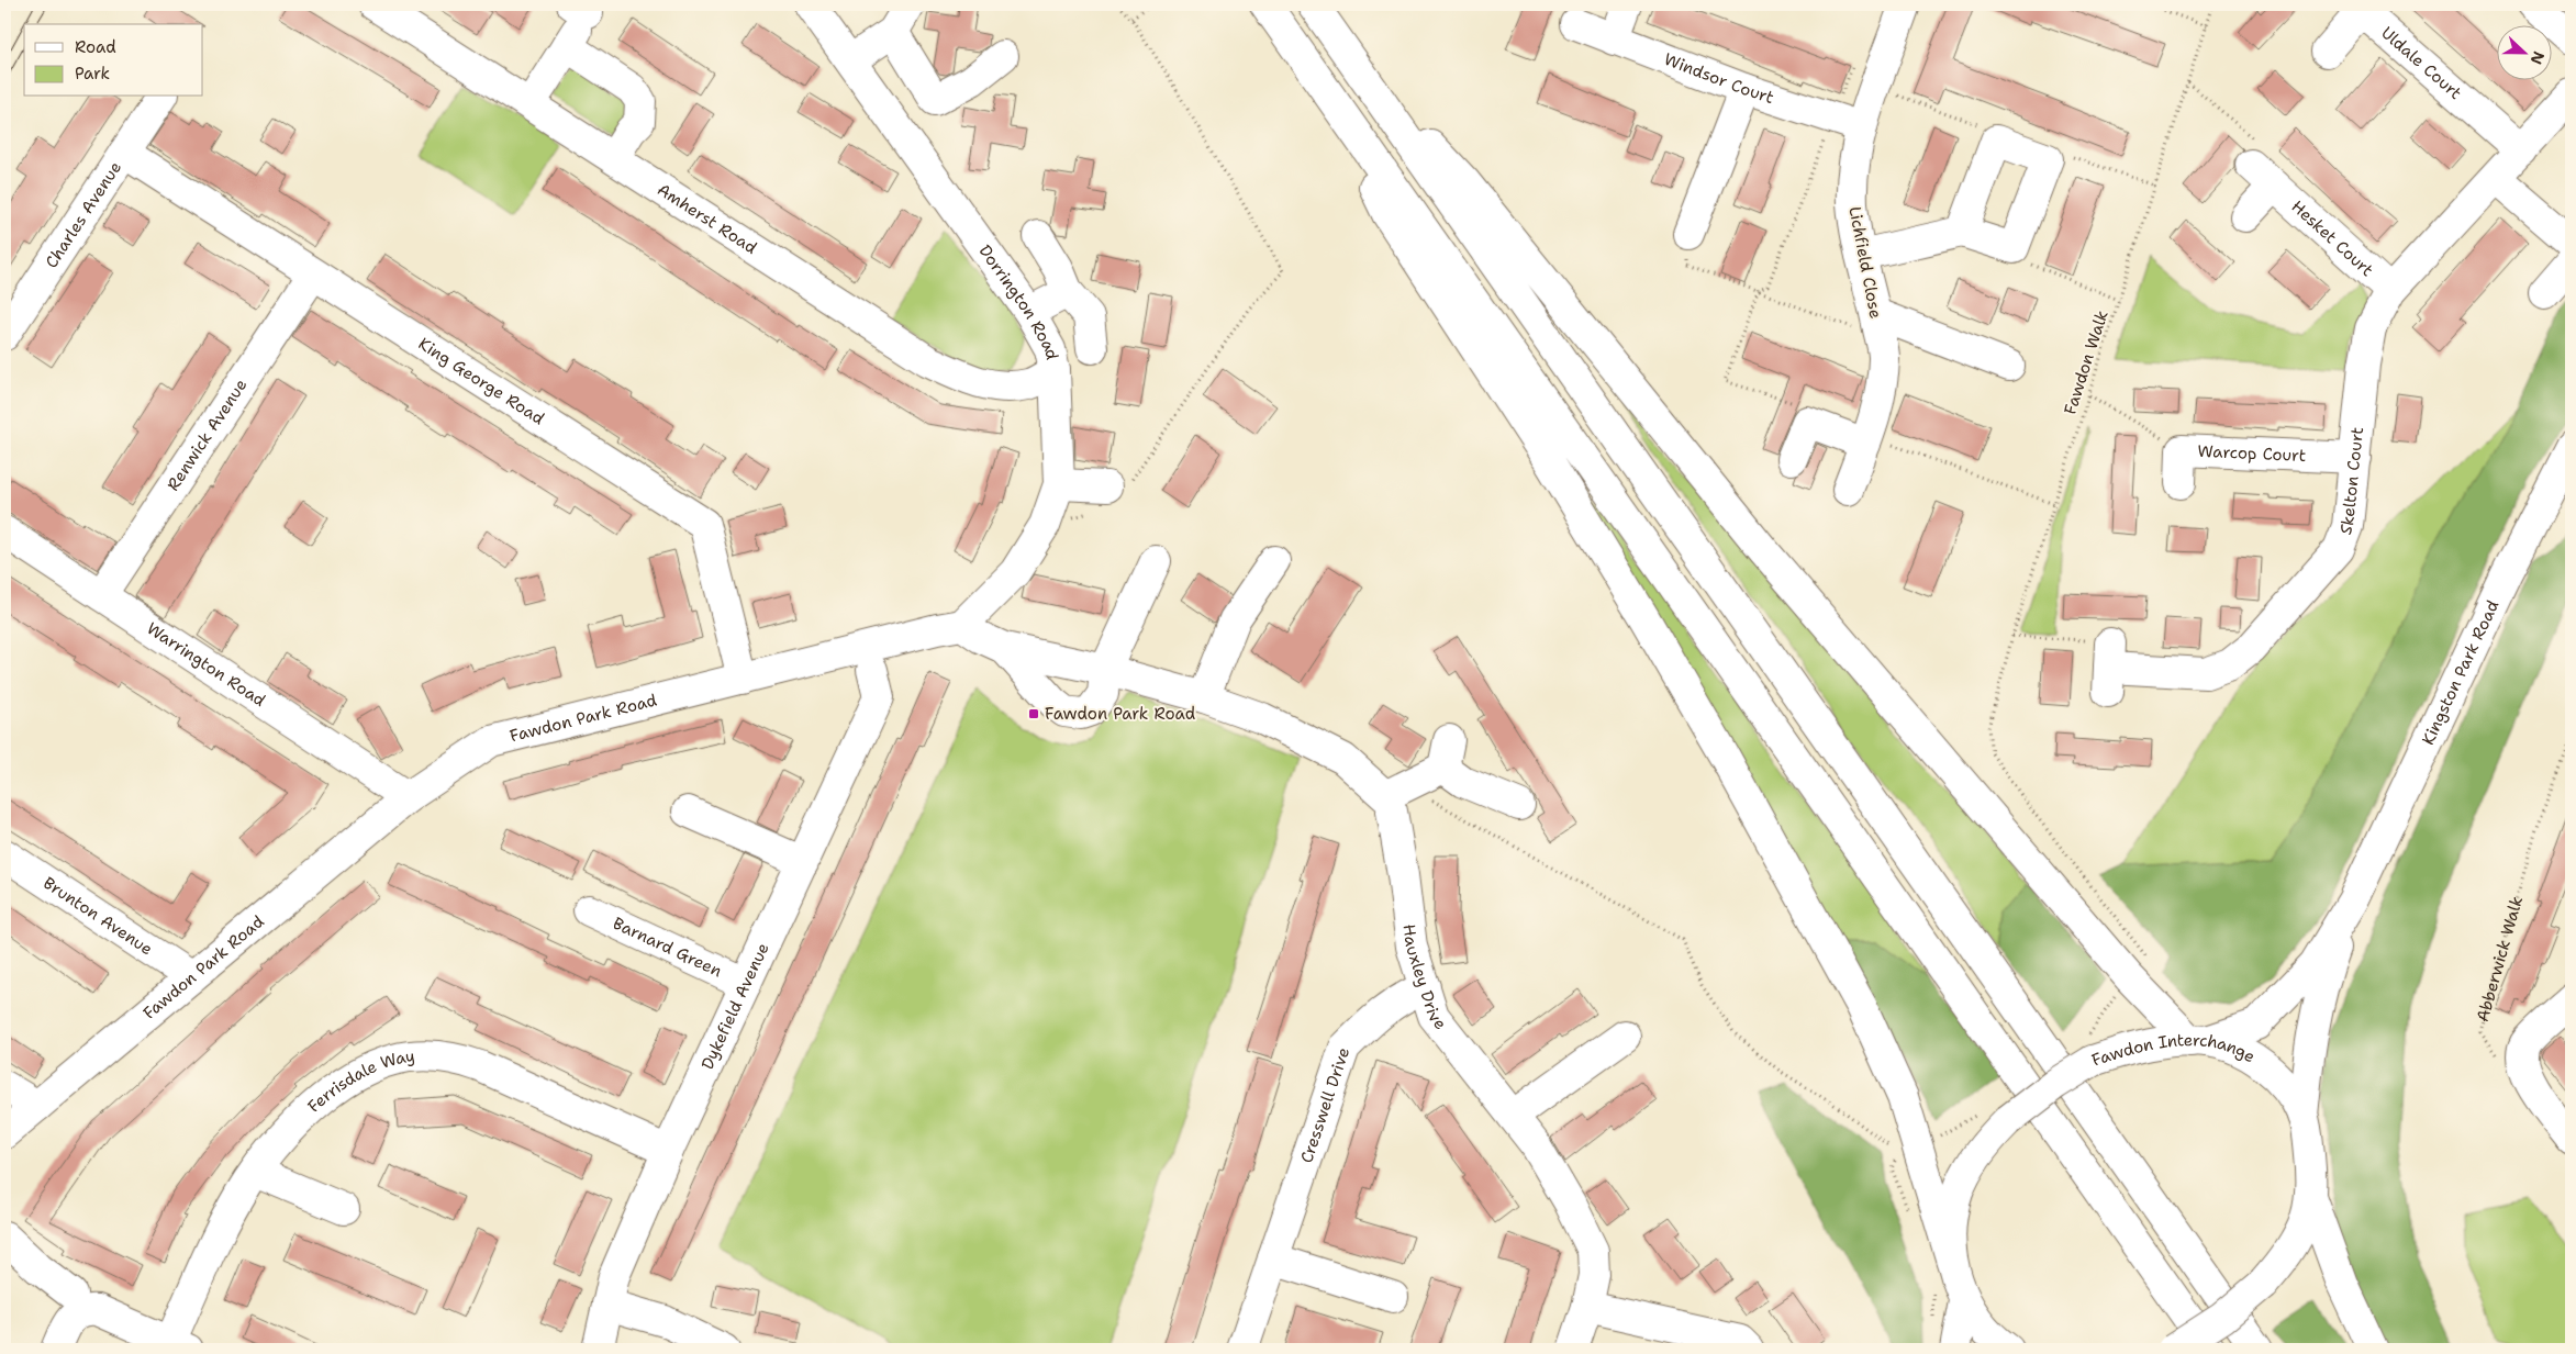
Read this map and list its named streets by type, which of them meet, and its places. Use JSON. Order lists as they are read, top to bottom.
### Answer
{
  "streets": {
    "main road": [
      "Uldale Court",
      "Windsor Court",
      "Charles Avenue",
      "Amherst Road",
      "Hesket Court",
      "Lichfield Close",
      "Dorrington Road",
      "King George Road",
      "Renwick Avenue",
      "Warcop Court",
      "Skelton Court",
      "Warrington Road",
      "Kingston Park Road",
      "Fawdon Park Road",
      "Brunton Avenue",
      "Barnard Green",
      "Hauxley Drive",
      "Dykefield Avenue",
      "Fawdon Interchange",
      "Ferrisdale Way",
      "Cresswell Drive"
    ],
    "path": ["Fawdon Walk", "Abberwick Walk"]
  },
  "crossings": [
    ["Uldale Court", "Skelton Court"],
    ["Windsor Court", "Lichfield Close"],
    ["Charles Avenue", "King George Road"],
    ["Amherst Road", "Dorrington Road"],
    ["Hesket Court", "Skelton Court"],
    ["Dorrington Road", "Fawdon Park Road"],
    ["King George Road", "Renwick Avenue"],
    ["King George Road", "Fawdon Park Road"],
    ["Renwick Avenue", "Warrington Road"],
    ["Warcop Court", "Skelton Court"],
    ["Warrington Road", "Fawdon Park Road"],
    ["Kingston Park Road", "Fawdon Interchange"],
    ["Fawdon Park Road", "Brunton Avenue"],
    ["Barnard Green", "Dykefield Avenue"],
    ["Hauxley Drive", "Cresswell Drive"],
    ["Dykefield Avenue", "Ferrisdale Way"]
  ],
  "places": {
    "transit": ["Fawdon Park Road"]
  },
  "legend": ["Road", "Park"],
  "north": "right"
}
